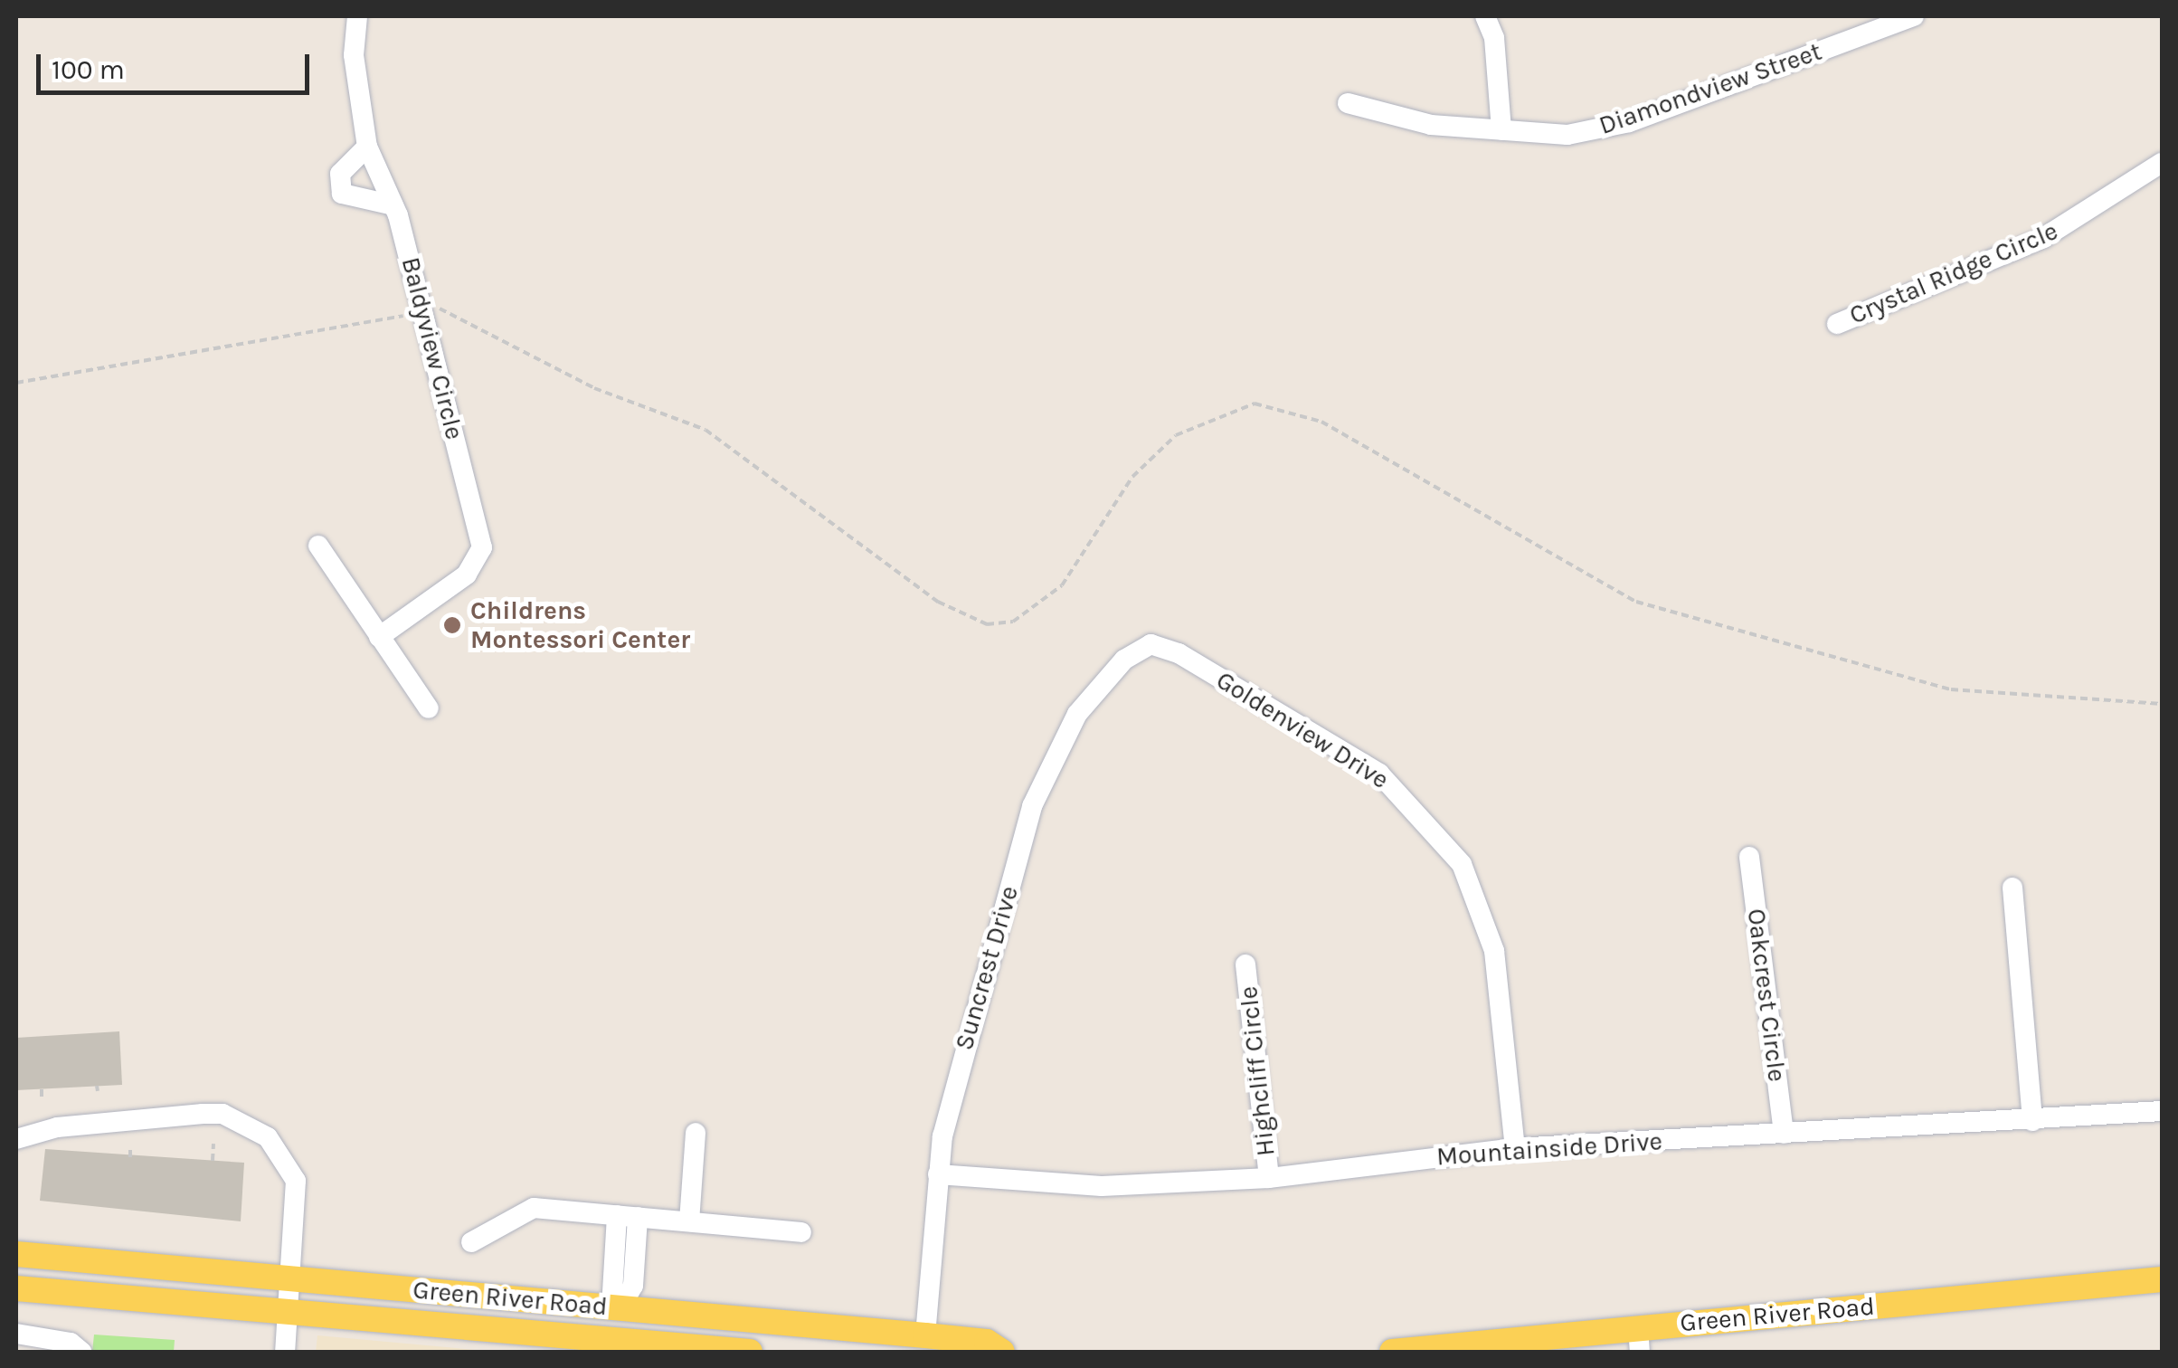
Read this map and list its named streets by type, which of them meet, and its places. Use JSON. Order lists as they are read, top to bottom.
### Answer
{
  "streets": {
    "main road": ["Green River Road"],
    "street": [
      "Diamondview Street",
      "Crystal Ridge Circle",
      "Baldyview Circle",
      "Goldenview Drive",
      "Suncrest Drive",
      "Oakcrest Circle",
      "Highcliff Circle",
      "Mountainside Drive"
    ]
  },
  "crossings": [
    ["Goldenview Drive", "Suncrest Drive"],
    ["Goldenview Drive", "Mountainside Drive"],
    ["Suncrest Drive", "Mountainside Drive"],
    ["Suncrest Drive", "Green River Road"],
    ["Oakcrest Circle", "Mountainside Drive"],
    ["Highcliff Circle", "Mountainside Drive"]
  ],
  "places": ["Childrens Montessori Center"],
  "scale_bar": "100 m"
}
